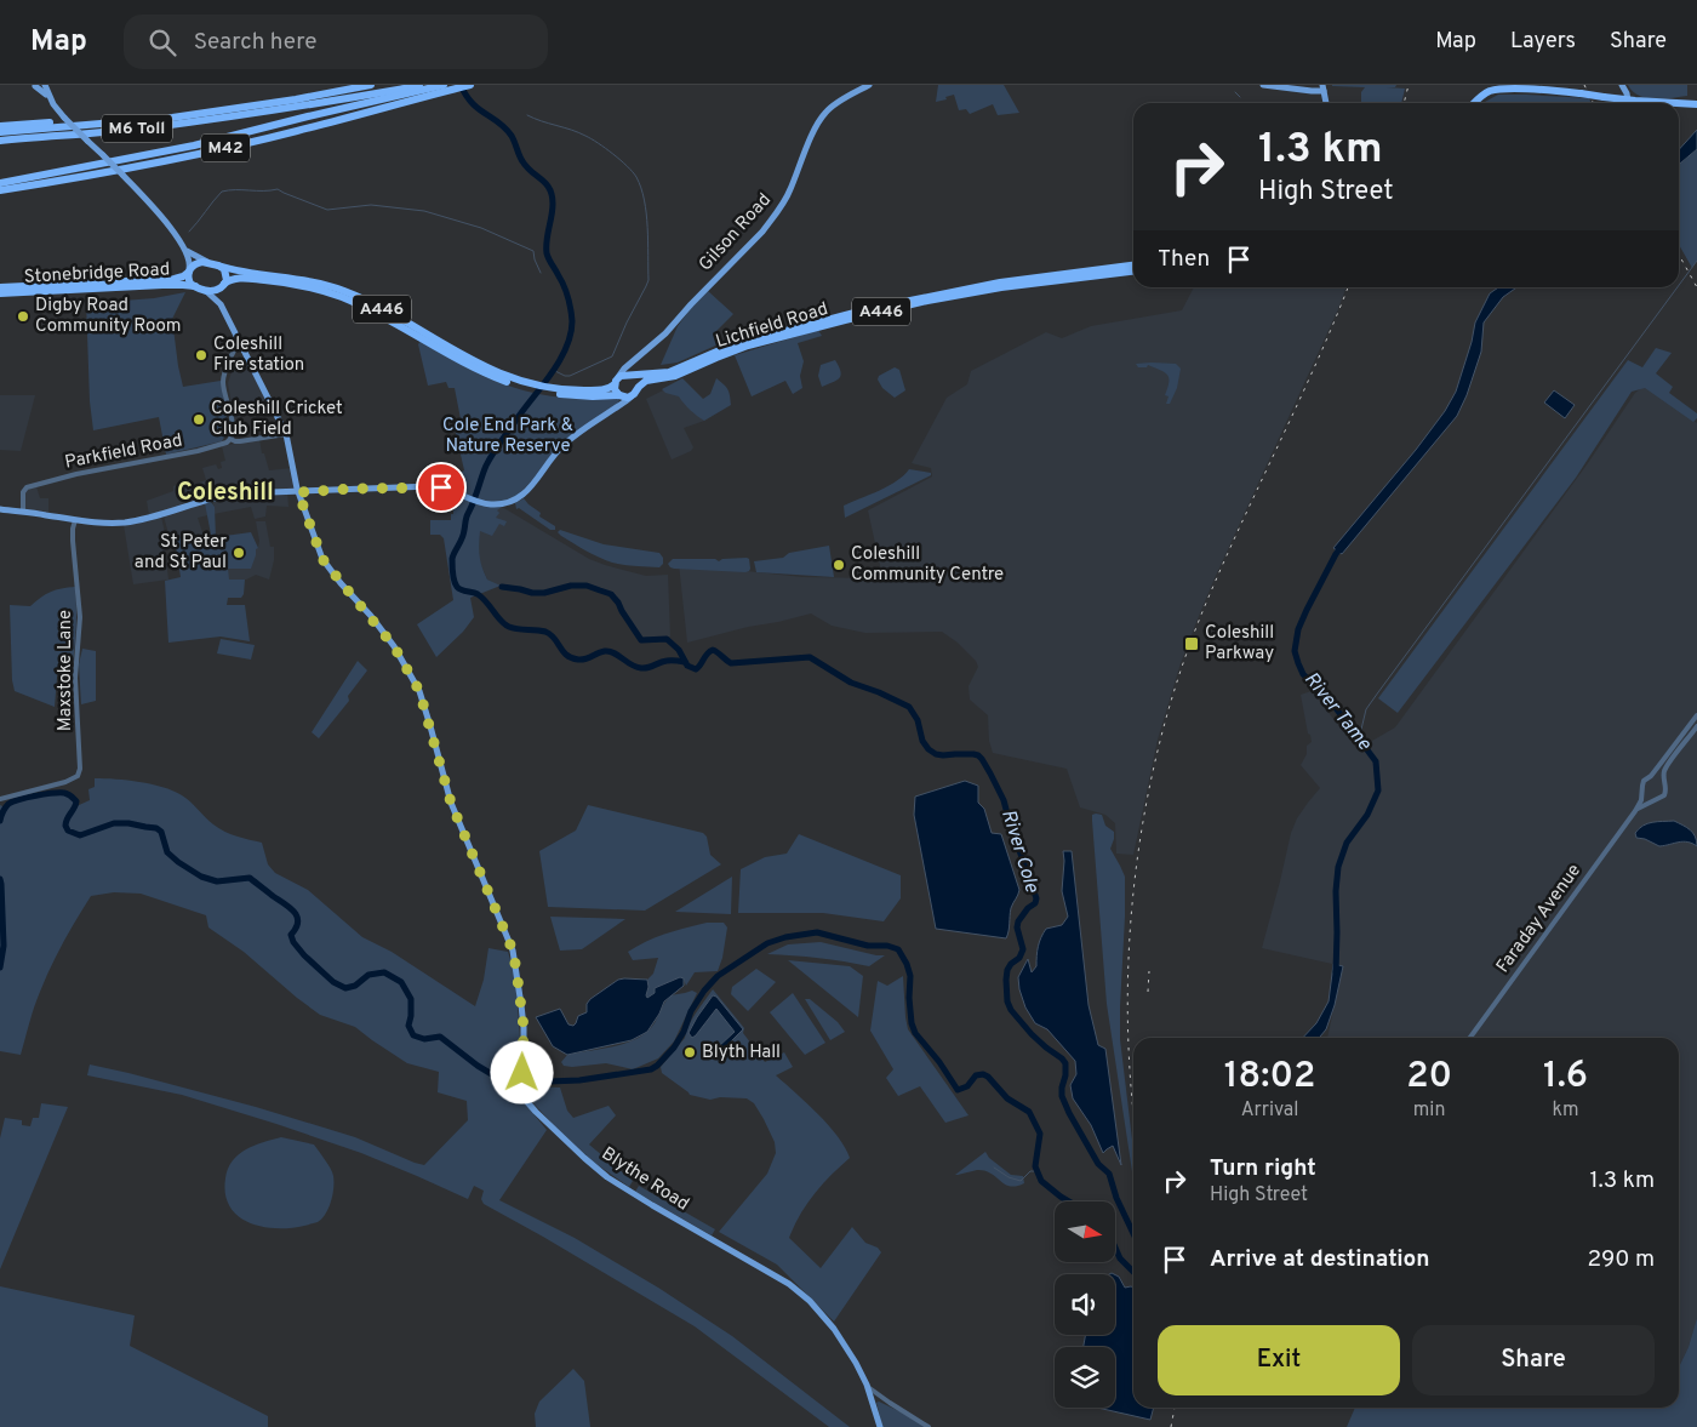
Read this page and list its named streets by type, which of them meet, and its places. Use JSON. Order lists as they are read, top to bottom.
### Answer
{
  "streets": {
    "highway": [
      "M6 Toll",
      "M42",
      "Stonebridge Road",
      "A446",
      "Lichfield Road"
    ],
    "main road": ["Gilson Road", "Blythe Road"],
    "street": ["Parkfield Road", "Maxstoke Lane", "Faraday Avenue"]
  },
  "crossings": [
    ["M6 Toll", "M42"],
    ["Gilson Road", "A446"],
    ["Gilson Road", "Lichfield Road"],
    ["Stonebridge Road", "A446"],
    ["A446", "Lichfield Road"],
    ["Lichfield Road", "Blythe Road"],
    ["Parkfield Road", "Blythe Road"]
  ],
  "districts": ["Coleshill"],
  "water": ["River Tame", "River Cole"],
  "parks": ["Cole End Park & Nature Reserve"],
  "places": {
    "other": [
      "Digby Road Community Room",
      "Coleshill Fire station",
      "Coleshill Cricket Club Field",
      "St Peter and St Paul",
      "Coleshill Community Centre",
      "Blyth Hall"
    ],
    "transit": ["Coleshill Parkway"]
  },
  "north": "right",
  "page": {
    "header": "Map",
    "search": "Search here",
    "nav": ["Map", "Layers", "Share"],
    "turn": ["1.3 km", "High Street"],
    "then": "Then",
    "eta": [
      "18:02",
      "Arrival",
      "20",
      "min",
      "1.6",
      "km"
    ],
    "list": [
      {
        "name": "Turn right",
        "note": "High Street",
        "value": "1.3 km"
      },
      {
        "name": "Arrive at destination",
        "value": "290 m"
      }
    ],
    "buttons": ["Exit", "Share"]
  }
}
